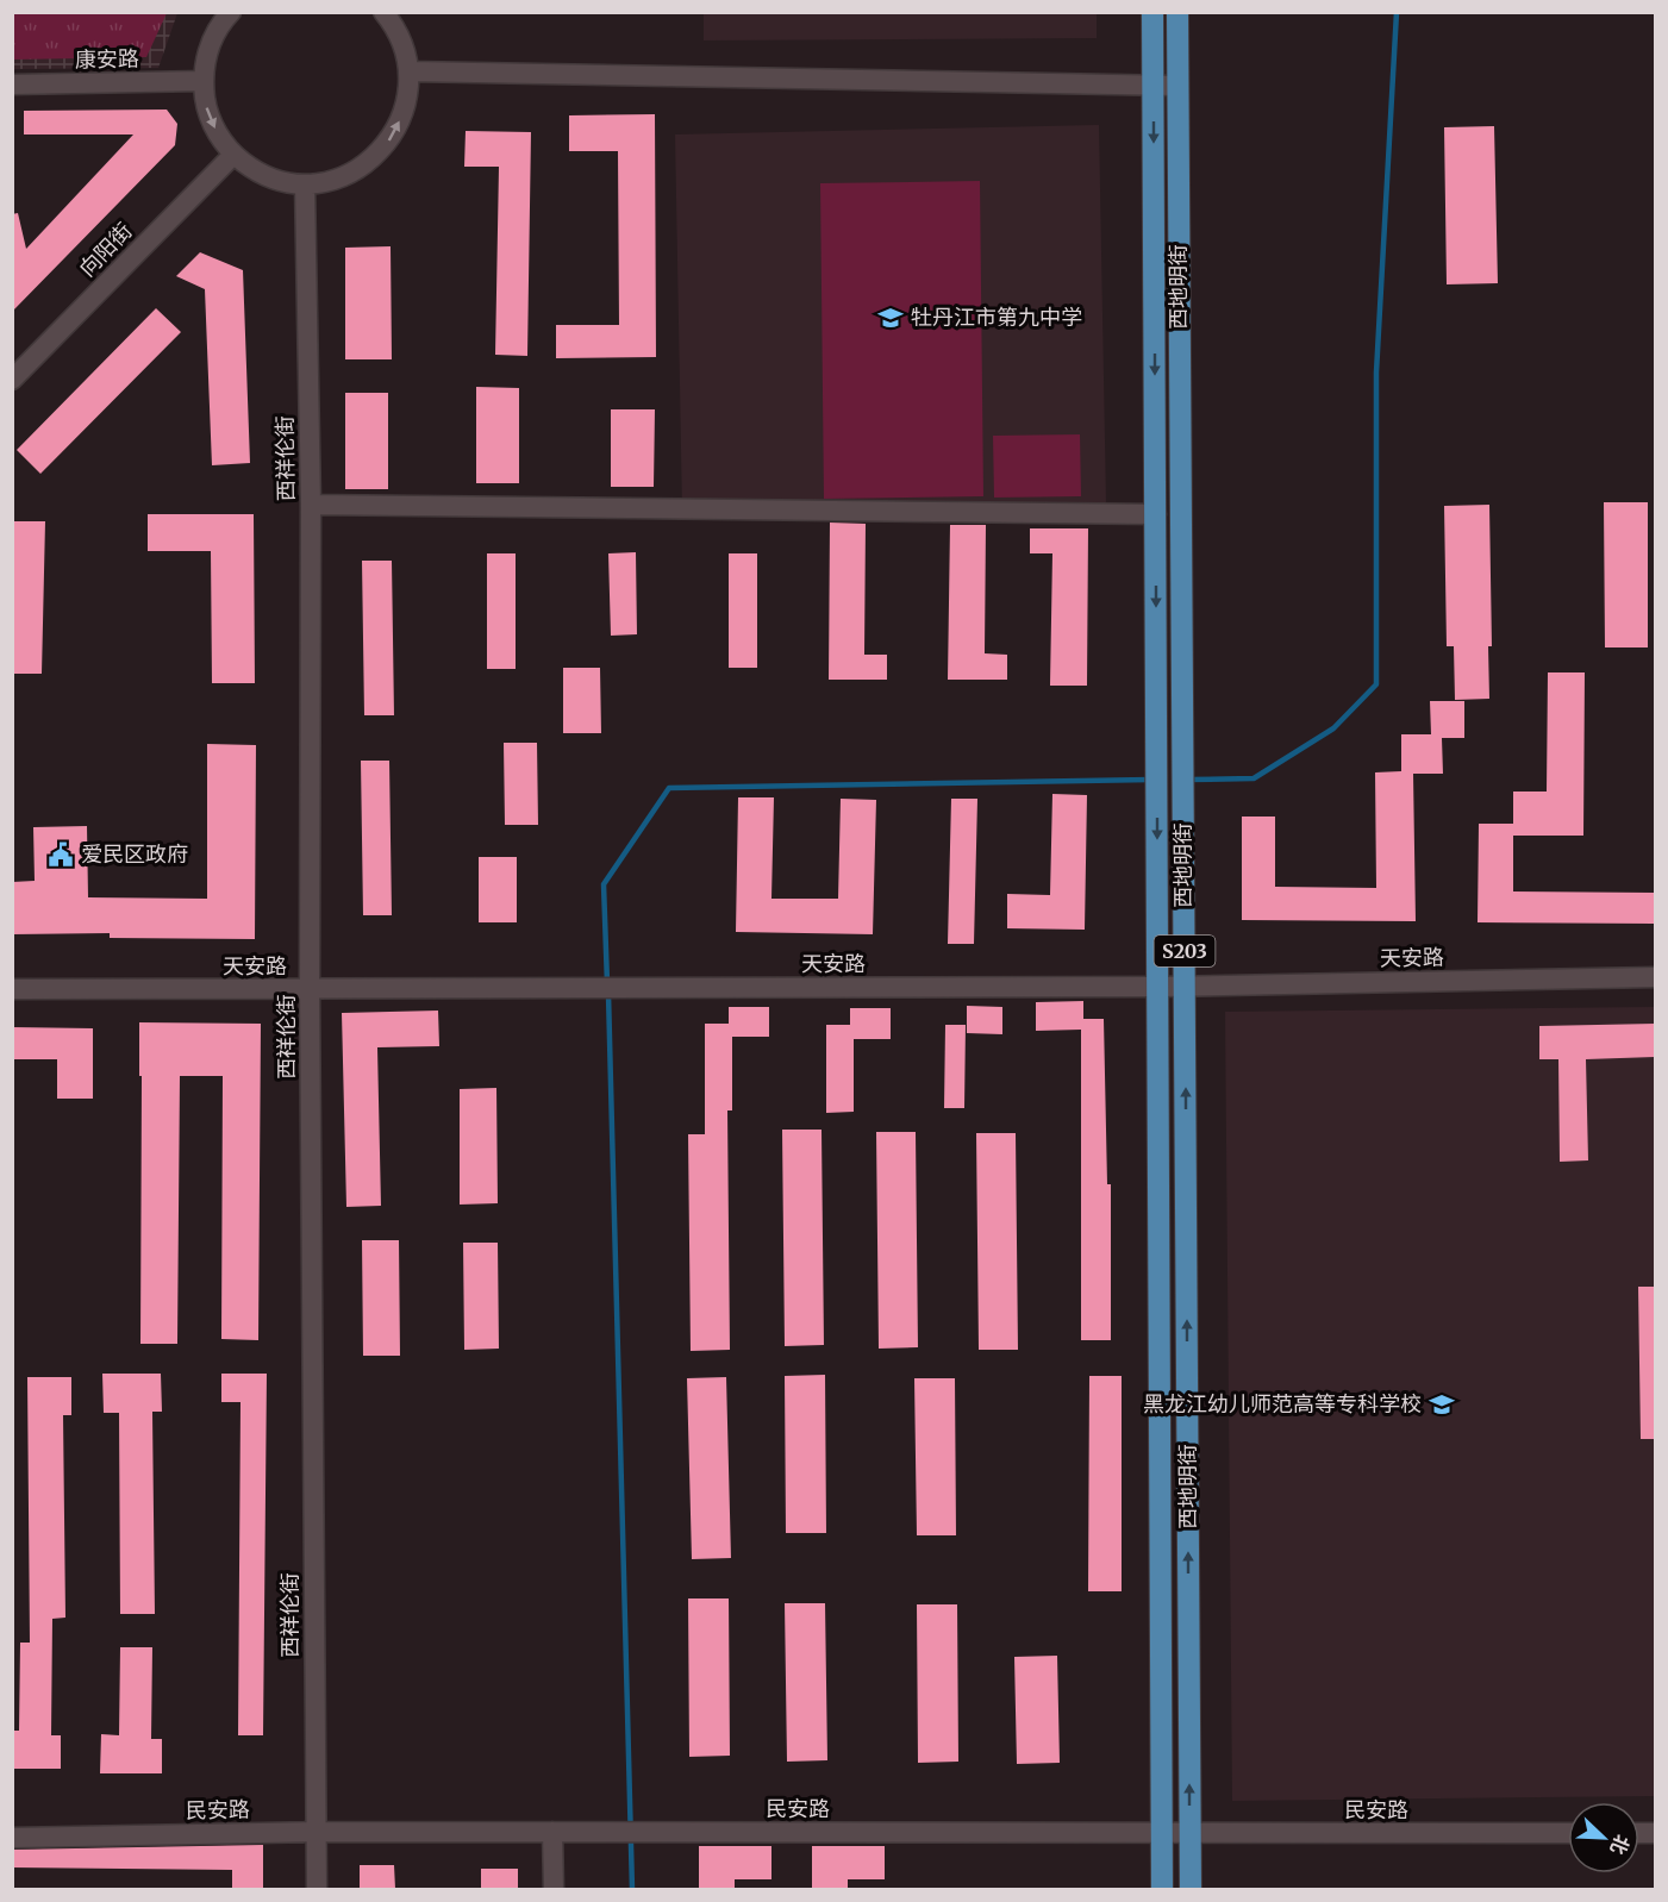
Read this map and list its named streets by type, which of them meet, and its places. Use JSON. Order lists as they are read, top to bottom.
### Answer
{
  "streets": {
    "main road": ["西地明街", "S203"],
    "street": [
      "康安路",
      "向阳街",
      "西祥伦街",
      "天安路",
      "民安路"
    ]
  },
  "crossings": [
    ["西地明街", "天安路"],
    ["西地明街", "民安路"],
    ["西祥伦街", "天安路"],
    ["西祥伦街", "民安路"]
  ],
  "places": {
    "school or university": ["牡丹江市第九中学", "黑龙江幼儿师范高等专科学校"],
    "public building": ["爱民区政府"]
  },
  "north": "bottom right"
}
